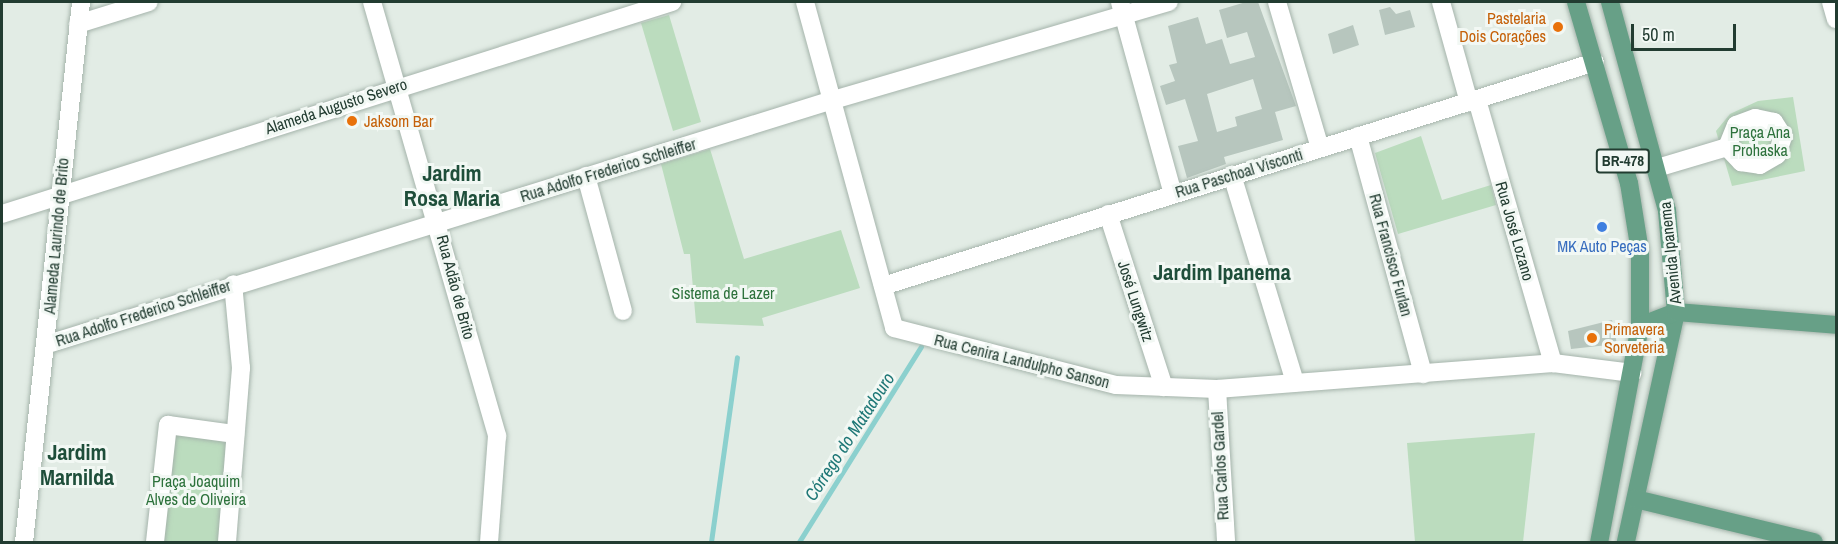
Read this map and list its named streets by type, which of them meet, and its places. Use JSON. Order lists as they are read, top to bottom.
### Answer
{
  "streets": {
    "main road": ["BR-478", "Avenida Ipanema"],
    "street": [
      "Alameda Augusto Severo",
      "Rua Adolfo Frederico Schleiffer",
      "Rua Paschoal Visconti",
      "Rua José Lozano",
      "Alameda Laurindo de Brito",
      "Rua Francisco Furlan",
      "Rua Adão de Brito",
      "José Lungwitz",
      "Rua Cenira Landulpho Sanson",
      "Rua Carlos Gardel"
    ]
  },
  "crossings": [
    ["Alameda Augusto Severo", "Alameda Laurindo de Brito"],
    ["Alameda Augusto Severo", "Rua Adão de Brito"],
    ["Rua Adolfo Frederico Schleiffer", "Alameda Laurindo de Brito"],
    ["Rua Adolfo Frederico Schleiffer", "Rua Adão de Brito"],
    ["Rua Adolfo Frederico Schleiffer", "Rua Cenira Landulpho Sanson"],
    ["Rua Paschoal Visconti", "Rua José Lozano"],
    ["Rua Paschoal Visconti", "Avenida Ipanema"],
    ["Rua Paschoal Visconti", "Rua Francisco Furlan"],
    ["Rua Paschoal Visconti", "José Lungwitz"],
    ["Rua Paschoal Visconti", "Rua Cenira Landulpho Sanson"],
    ["Rua José Lozano", "Rua Cenira Landulpho Sanson"],
    ["Avenida Ipanema", "Rua Cenira Landulpho Sanson"],
    ["Rua Francisco Furlan", "Rua Cenira Landulpho Sanson"],
    ["José Lungwitz", "Rua Cenira Landulpho Sanson"],
    ["Rua Cenira Landulpho Sanson", "Rua Carlos Gardel"]
  ],
  "districts": ["Jardim Rosa Maria", "Jardim Ipanema", "Jardim Marnilda"],
  "water": ["Córrego do Matadouro"],
  "parks": ["Praça Ana Prohaska", "Sistema de Lazer", "Praça Joaquim Alves de Oliveira"],
  "places": [
    "Pastelaria Dois Corações",
    "Jaksom Bar",
    "MK Auto Peças",
    "Primavera Sorveteria"
  ],
  "scale_bar": "50 m"
}
